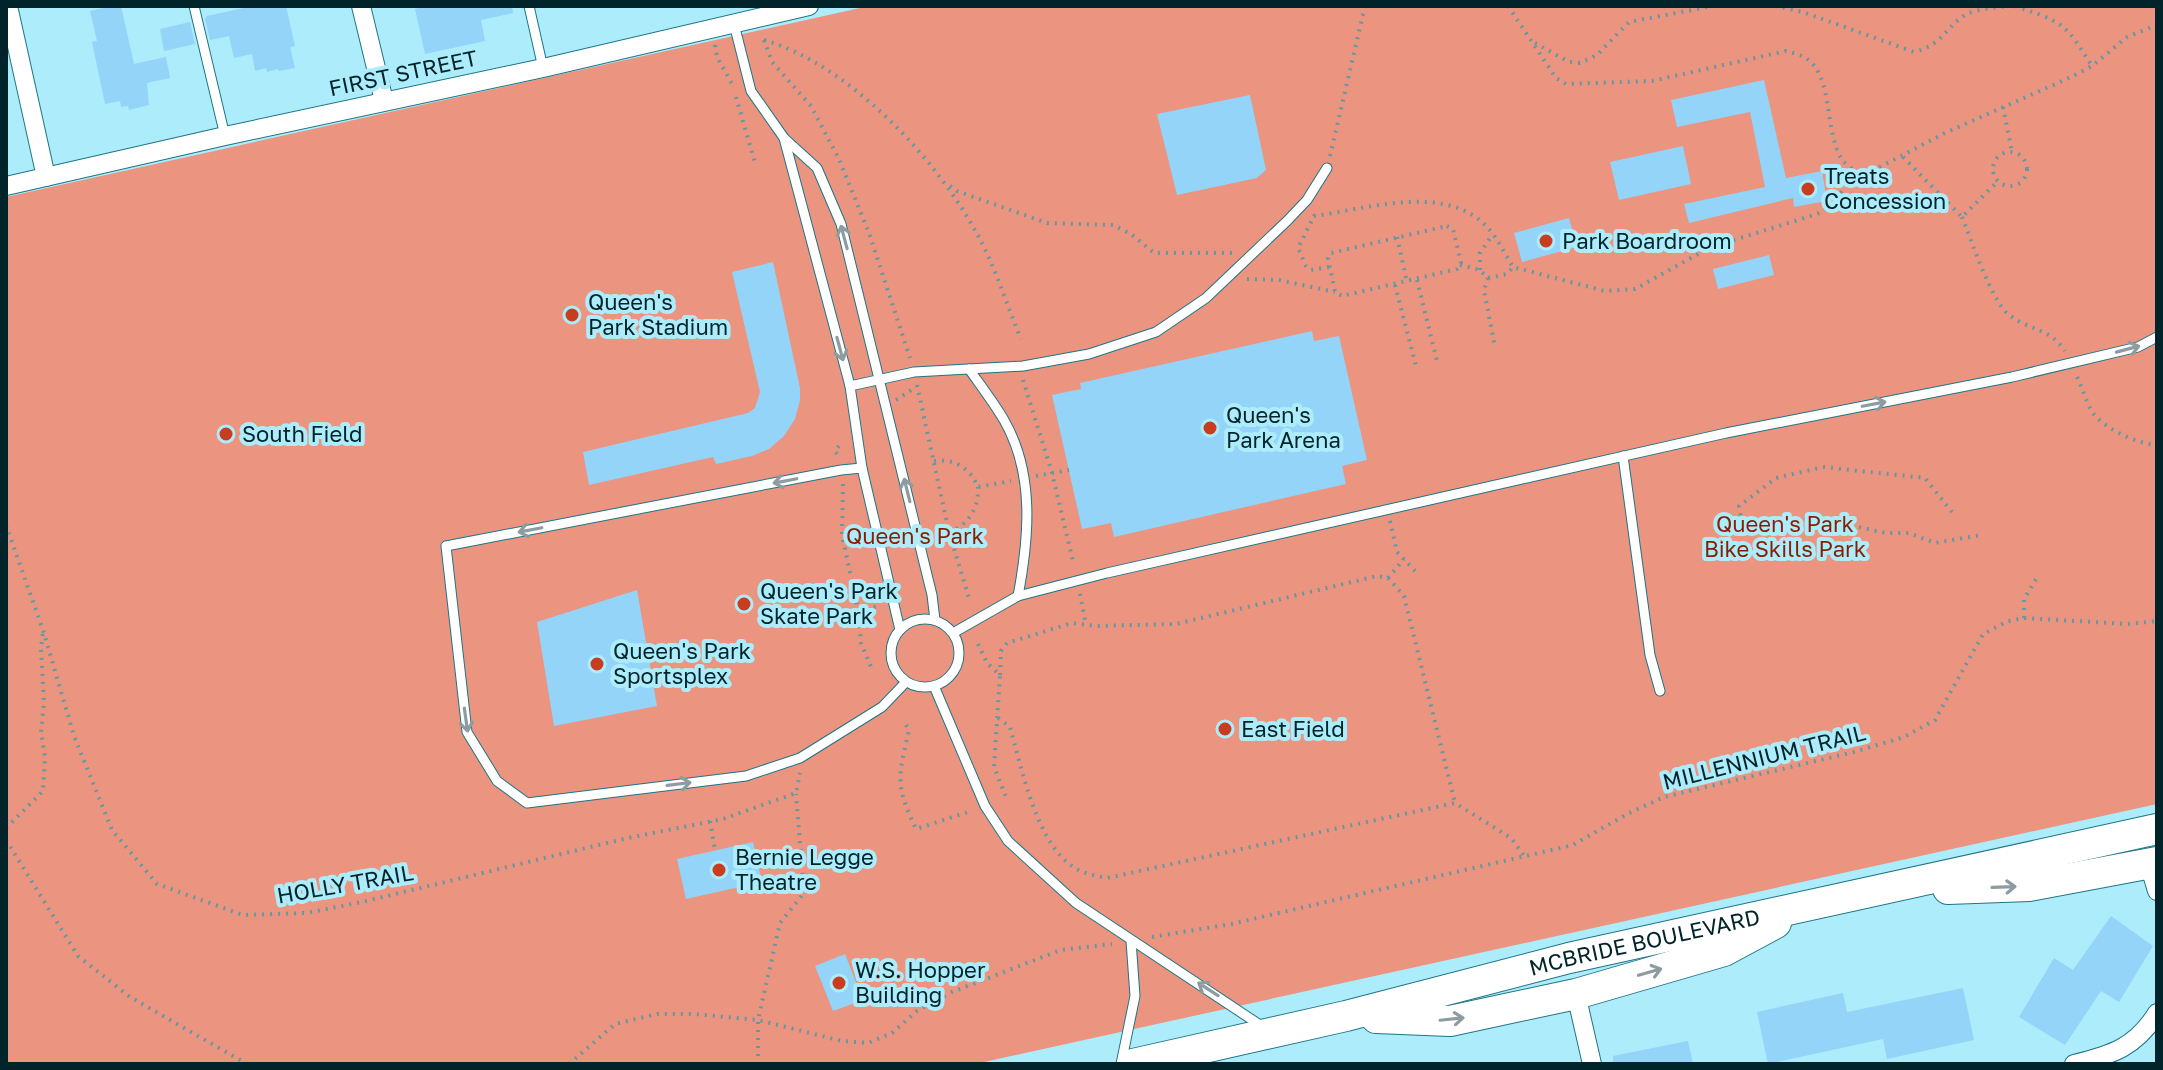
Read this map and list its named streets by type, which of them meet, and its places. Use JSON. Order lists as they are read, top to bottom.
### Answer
{
  "streets": {
    "main road": ["MCBRIDE BOULEVARD"],
    "street": ["FIRST STREET"],
    "path": ["MILLENNIUM TRAIL", "HOLLY TRAIL"]
  },
  "parks": ["Queen's Park Bike Skills Park", "Queen's Park"],
  "places": [
    "Treats Concession",
    "Park Boardroom",
    "Queen's Park Stadium",
    "Queen's Park Arena",
    "South Field",
    "Queen's Park Skate Park",
    "Queen's Park Sportsplex",
    "East Field",
    "Bernie Legge Theatre",
    "W.S. Hopper Building"
  ]
}
